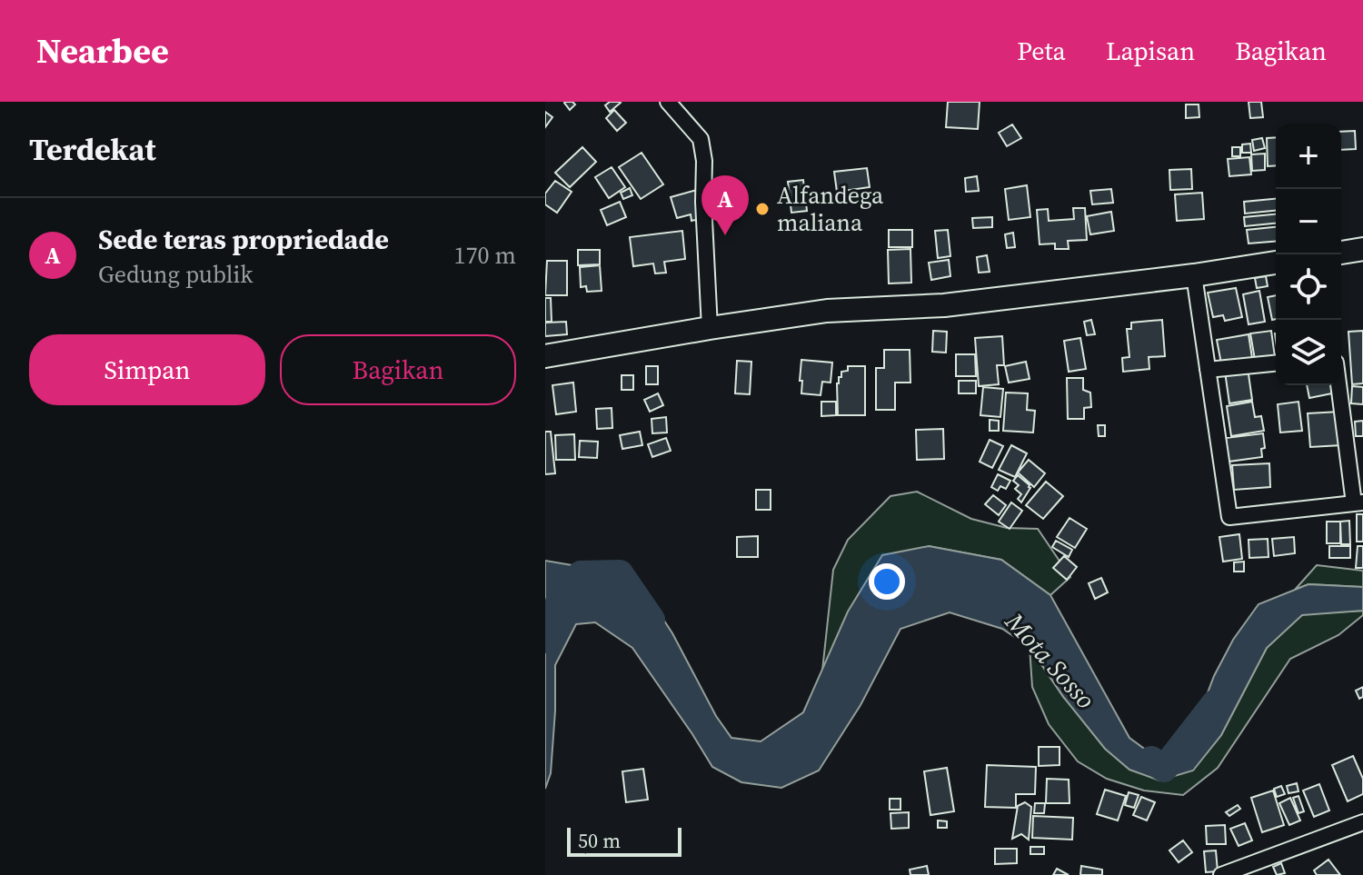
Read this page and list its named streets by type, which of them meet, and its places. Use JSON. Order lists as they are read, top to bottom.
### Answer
{
  "water": ["Mota Sosso"],
  "places": ["Alfandega maliana"],
  "scale_bar": "50 m",
  "page": {
    "header": "Nearbee",
    "nav": ["Peta", "Lapisan", "Bagikan"],
    "heading": "Terdekat",
    "map_buttons": ["+", "−"],
    "pins": "A",
    "list": [
      {
        "mark": "A",
        "name": "Sede teras propriedade",
        "note": "Gedung publik",
        "value": "170 m"
      }
    ],
    "buttons": ["Simpan", "Bagikan"],
    "scale": "50 m"
  }
}
